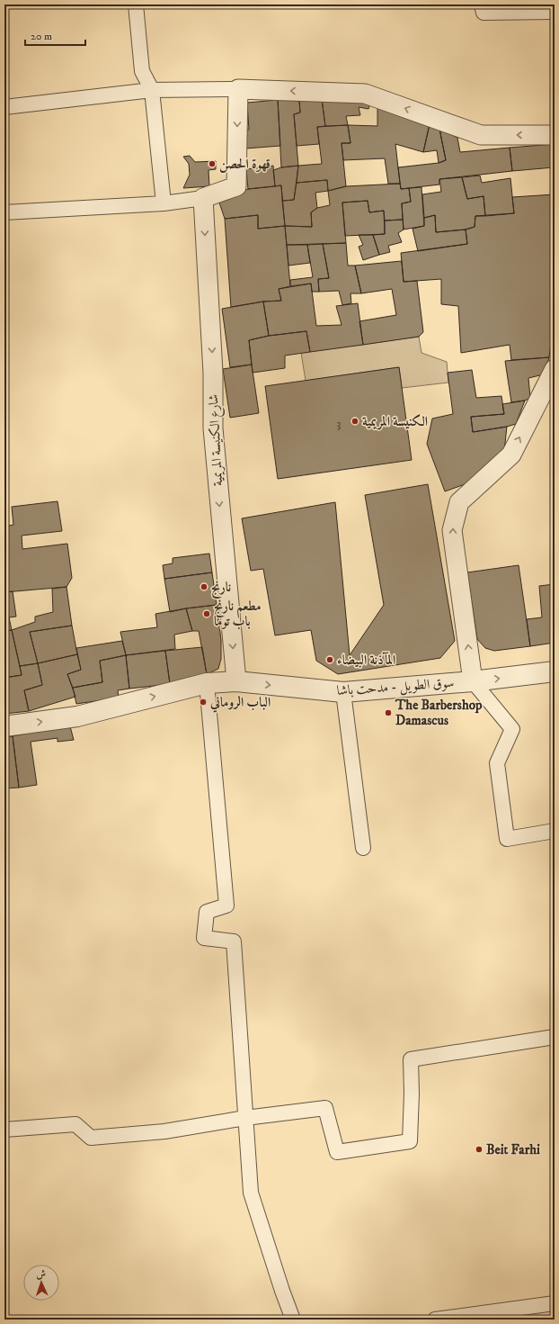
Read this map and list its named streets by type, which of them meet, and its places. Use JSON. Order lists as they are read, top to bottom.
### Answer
{
  "streets": {
    "street": ["شارع الكنيسة المريمية", "سوق الطويل - مدحت باشا"]
  },
  "crossings": [
    ["شارع الكنيسة المريمية", "سوق الطويل - مدحت باشا"]
  ],
  "one_way": ["شارع الكنيسة المريمية", "سوق الطويل - مدحت باشا"],
  "places": [
    "قهوة الحصن",
    "الكنيسة المريمية",
    "نارنج",
    "مطعم نارنج باب توما",
    "المآذنة البيضاء",
    "الباب الروماني",
    "The Barbershop Damascus",
    "Beit Farhi"
  ],
  "house_numbers": ["3"],
  "scale_bar": "20 m",
  "north": "top"
}
